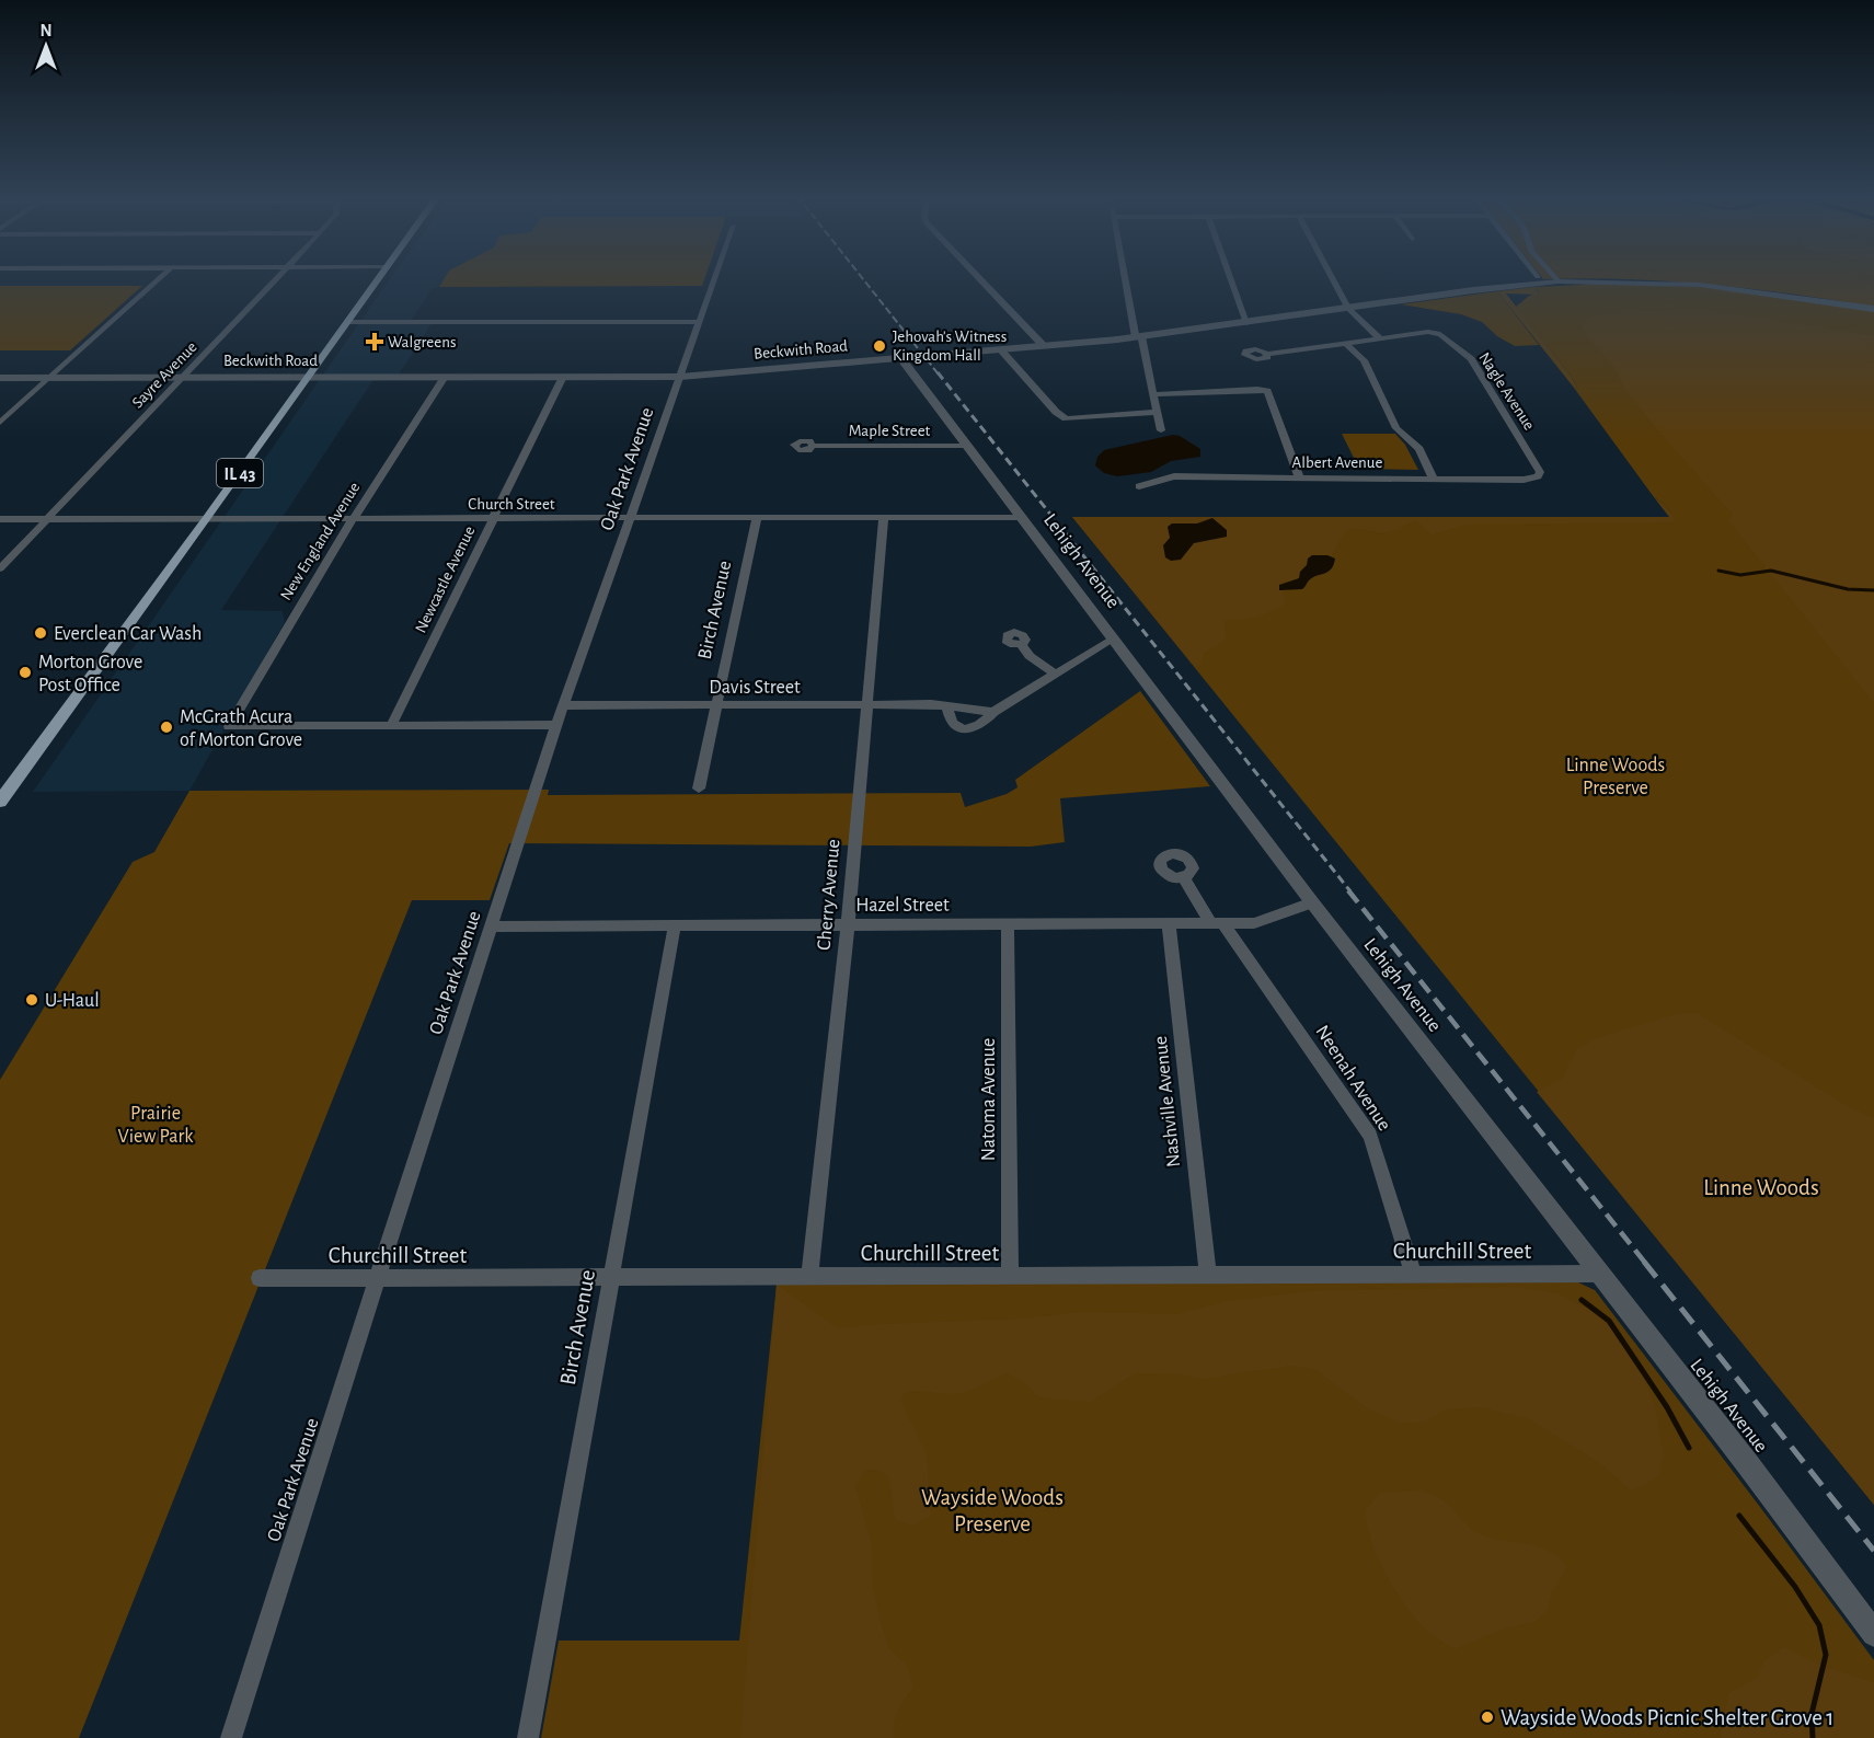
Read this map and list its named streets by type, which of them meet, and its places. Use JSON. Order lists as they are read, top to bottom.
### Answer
{
  "streets": {
    "main road": ["IL 43"],
    "street": [
      "Beckwith Road",
      "Sayre Avenue",
      "Nagle Avenue",
      "Maple Street",
      "Albert Avenue",
      "Oak Park Avenue",
      "Church Street",
      "New England Avenue",
      "Lehigh Avenue",
      "Newcastle Avenue",
      "Birch Avenue",
      "Davis Street",
      "Cherry Avenue",
      "Hazel Street",
      "Neenah Avenue",
      "Natoma Avenue",
      "Nashville Avenue",
      "Churchill Street"
    ]
  },
  "crossings": [
    ["Beckwith Road", "Sayre Avenue"],
    ["Beckwith Road", "Oak Park Avenue"],
    ["Beckwith Road", "IL 43"],
    ["Beckwith Road", "New England Avenue"],
    ["Beckwith Road", "Lehigh Avenue"],
    ["Beckwith Road", "Newcastle Avenue"],
    ["Sayre Avenue", "Church Street"],
    ["Nagle Avenue", "Albert Avenue"],
    ["Maple Street", "Lehigh Avenue"],
    ["Oak Park Avenue", "Church Street"],
    ["Oak Park Avenue", "Davis Street"],
    ["Oak Park Avenue", "Hazel Street"],
    ["Oak Park Avenue", "Churchill Street"],
    ["IL 43", "Church Street"],
    ["Church Street", "New England Avenue"],
    ["Church Street", "Lehigh Avenue"],
    ["Church Street", "Newcastle Avenue"],
    ["Church Street", "Birch Avenue"],
    ["Church Street", "Cherry Avenue"],
    ["New England Avenue", "Newcastle Avenue"],
    ["Lehigh Avenue", "Hazel Street"],
    ["Lehigh Avenue", "Churchill Street"],
    ["Birch Avenue", "Davis Street"],
    ["Birch Avenue", "Hazel Street"],
    ["Birch Avenue", "Churchill Street"],
    ["Davis Street", "Cherry Avenue"],
    ["Cherry Avenue", "Hazel Street"],
    ["Cherry Avenue", "Churchill Street"],
    ["Hazel Street", "Neenah Avenue"],
    ["Hazel Street", "Natoma Avenue"],
    ["Hazel Street", "Nashville Avenue"],
    ["Neenah Avenue", "Churchill Street"],
    ["Natoma Avenue", "Churchill Street"],
    ["Nashville Avenue", "Churchill Street"]
  ],
  "parks": [
    "Linne Woods Preserve",
    "Prairie View Park",
    "Linne Woods",
    "Wayside Woods Preserve"
  ],
  "places": {
    "health": ["Walgreens"],
    "other": [
      "Jehovah's Witness Kingdom Hall",
      "Everclean Car Wash",
      "Morton Grove Post Office",
      "McGrath Acura of Morton Grove",
      "U-Haul",
      "Wayside Woods Picnic Shelter Grove 1"
    ]
  },
  "north": "top"
}
